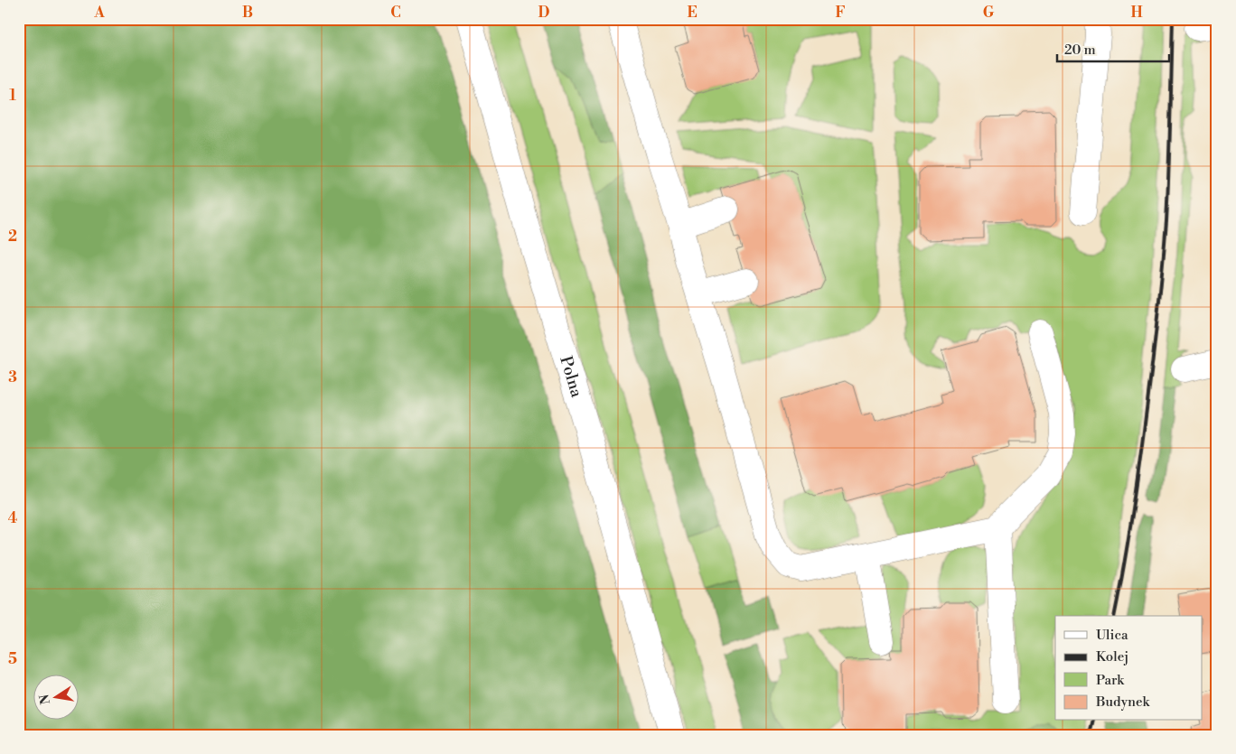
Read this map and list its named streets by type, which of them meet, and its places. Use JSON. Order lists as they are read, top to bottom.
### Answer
{
  "streets": {
    "street": ["Polna"]
  },
  "legend": [
    "Ulica",
    "Kolej",
    "Park",
    "Budynek"
  ],
  "scale_bar": "20 m",
  "north": "left",
  "grid": {
    "columns": [
      "A",
      "B",
      "C",
      "D",
      "E",
      "F",
      "G",
      "H"
    ],
    "rows": [
      "1",
      "2",
      "3",
      "4",
      "5"
    ]
  }
}
